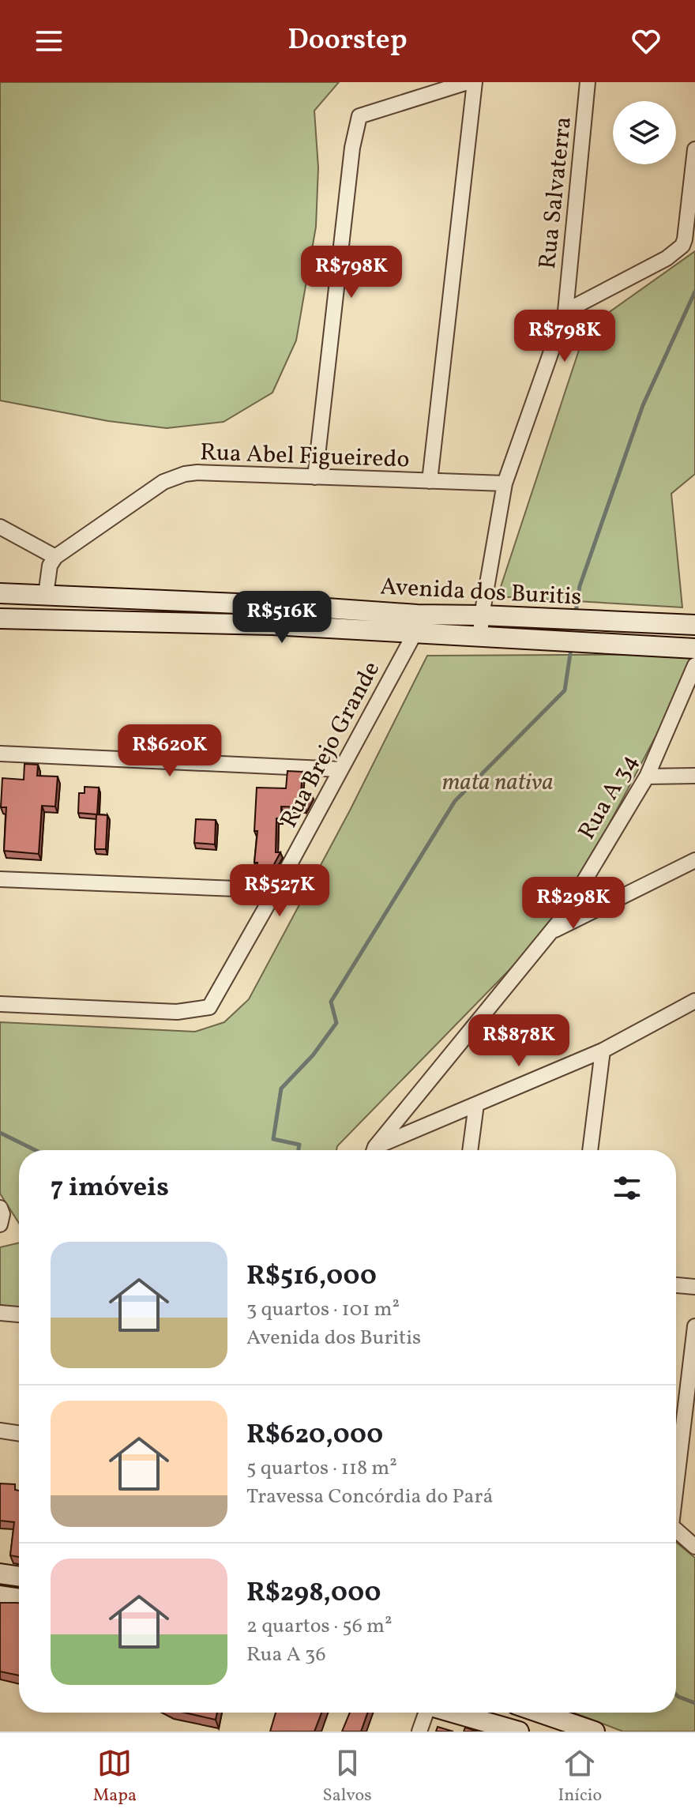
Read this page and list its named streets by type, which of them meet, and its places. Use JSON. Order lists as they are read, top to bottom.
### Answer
{
  "streets": {
    "main road": ["Avenida dos Buritis"],
    "street": [
      "Rua Salvaterra",
      "Rua Abel Figueiredo",
      "Rua Brejo Grande",
      "Rua A 34"
    ]
  },
  "crossings": [
    ["Rua Salvaterra", "Rua Abel Figueiredo"],
    ["Rua Salvaterra", "Avenida dos Buritis"],
    ["Avenida dos Buritis", "Rua Brejo Grande"]
  ],
  "parks": ["mata nativa"],
  "page": {
    "header": "Doorstep",
    "price": [
      "R$798K",
      "R$798K",
      "R$516K",
      "R$620K",
      "R$527K",
      "R$298K",
      "R$878K"
    ],
    "heading": "7 imóveis",
    "list": [
      {
        "name": "R$516,000",
        "note": "3 quartos · 101 m² · Avenida dos Buritis"
      },
      {
        "name": "R$620,000",
        "note": "5 quartos · 118 m² · Travessa Concórdia do Pará"
      },
      {
        "name": "R$298,000",
        "note": "2 quartos · 56 m² · Rua A 36"
      }
    ],
    "tabs": ["Mapa", "Salvos", "Início"]
  }
}
